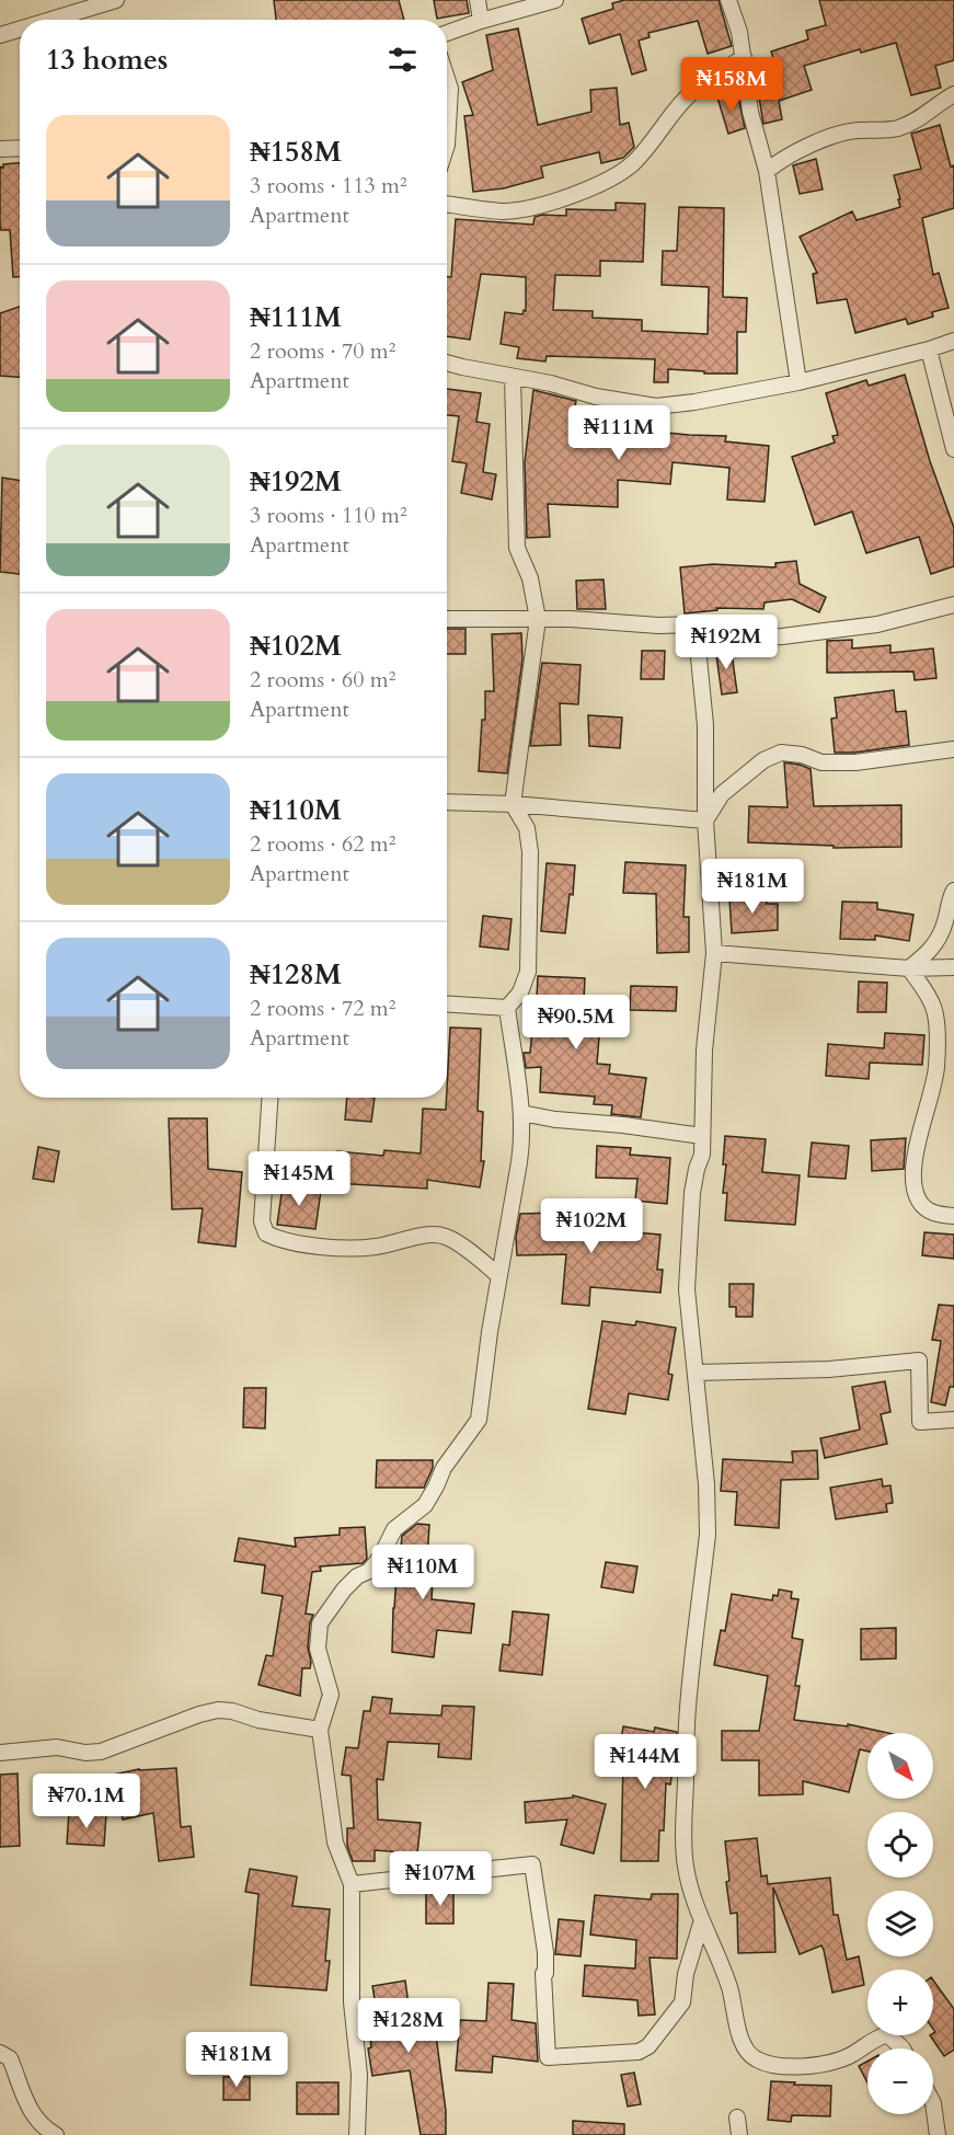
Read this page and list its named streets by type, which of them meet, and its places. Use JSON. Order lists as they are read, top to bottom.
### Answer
{
  "north": "bottom right",
  "page": {
    "heading": "13 homes",
    "price": [
      "₦158M",
      "₦111M",
      "₦192M",
      "₦181M",
      "₦90.5M",
      "₦145M",
      "₦102M",
      "₦110M",
      "₦144M",
      "₦70.1M",
      "₦107M",
      "₦128M",
      "₦181M"
    ],
    "list": [
      {
        "name": "₦158M",
        "note": "3 rooms · 113 m² · Apartment"
      },
      {
        "name": "₦111M",
        "note": "2 rooms · 70 m² · Apartment"
      },
      {
        "name": "₦192M",
        "note": "3 rooms · 110 m² · Apartment"
      },
      {
        "name": "₦102M",
        "note": "2 rooms · 60 m² · Apartment"
      },
      {
        "name": "₦110M",
        "note": "2 rooms · 62 m² · Apartment"
      },
      {
        "name": "₦128M",
        "note": "2 rooms · 72 m² · Apartment"
      }
    ],
    "map_buttons": ["+", "−"]
  }
}
